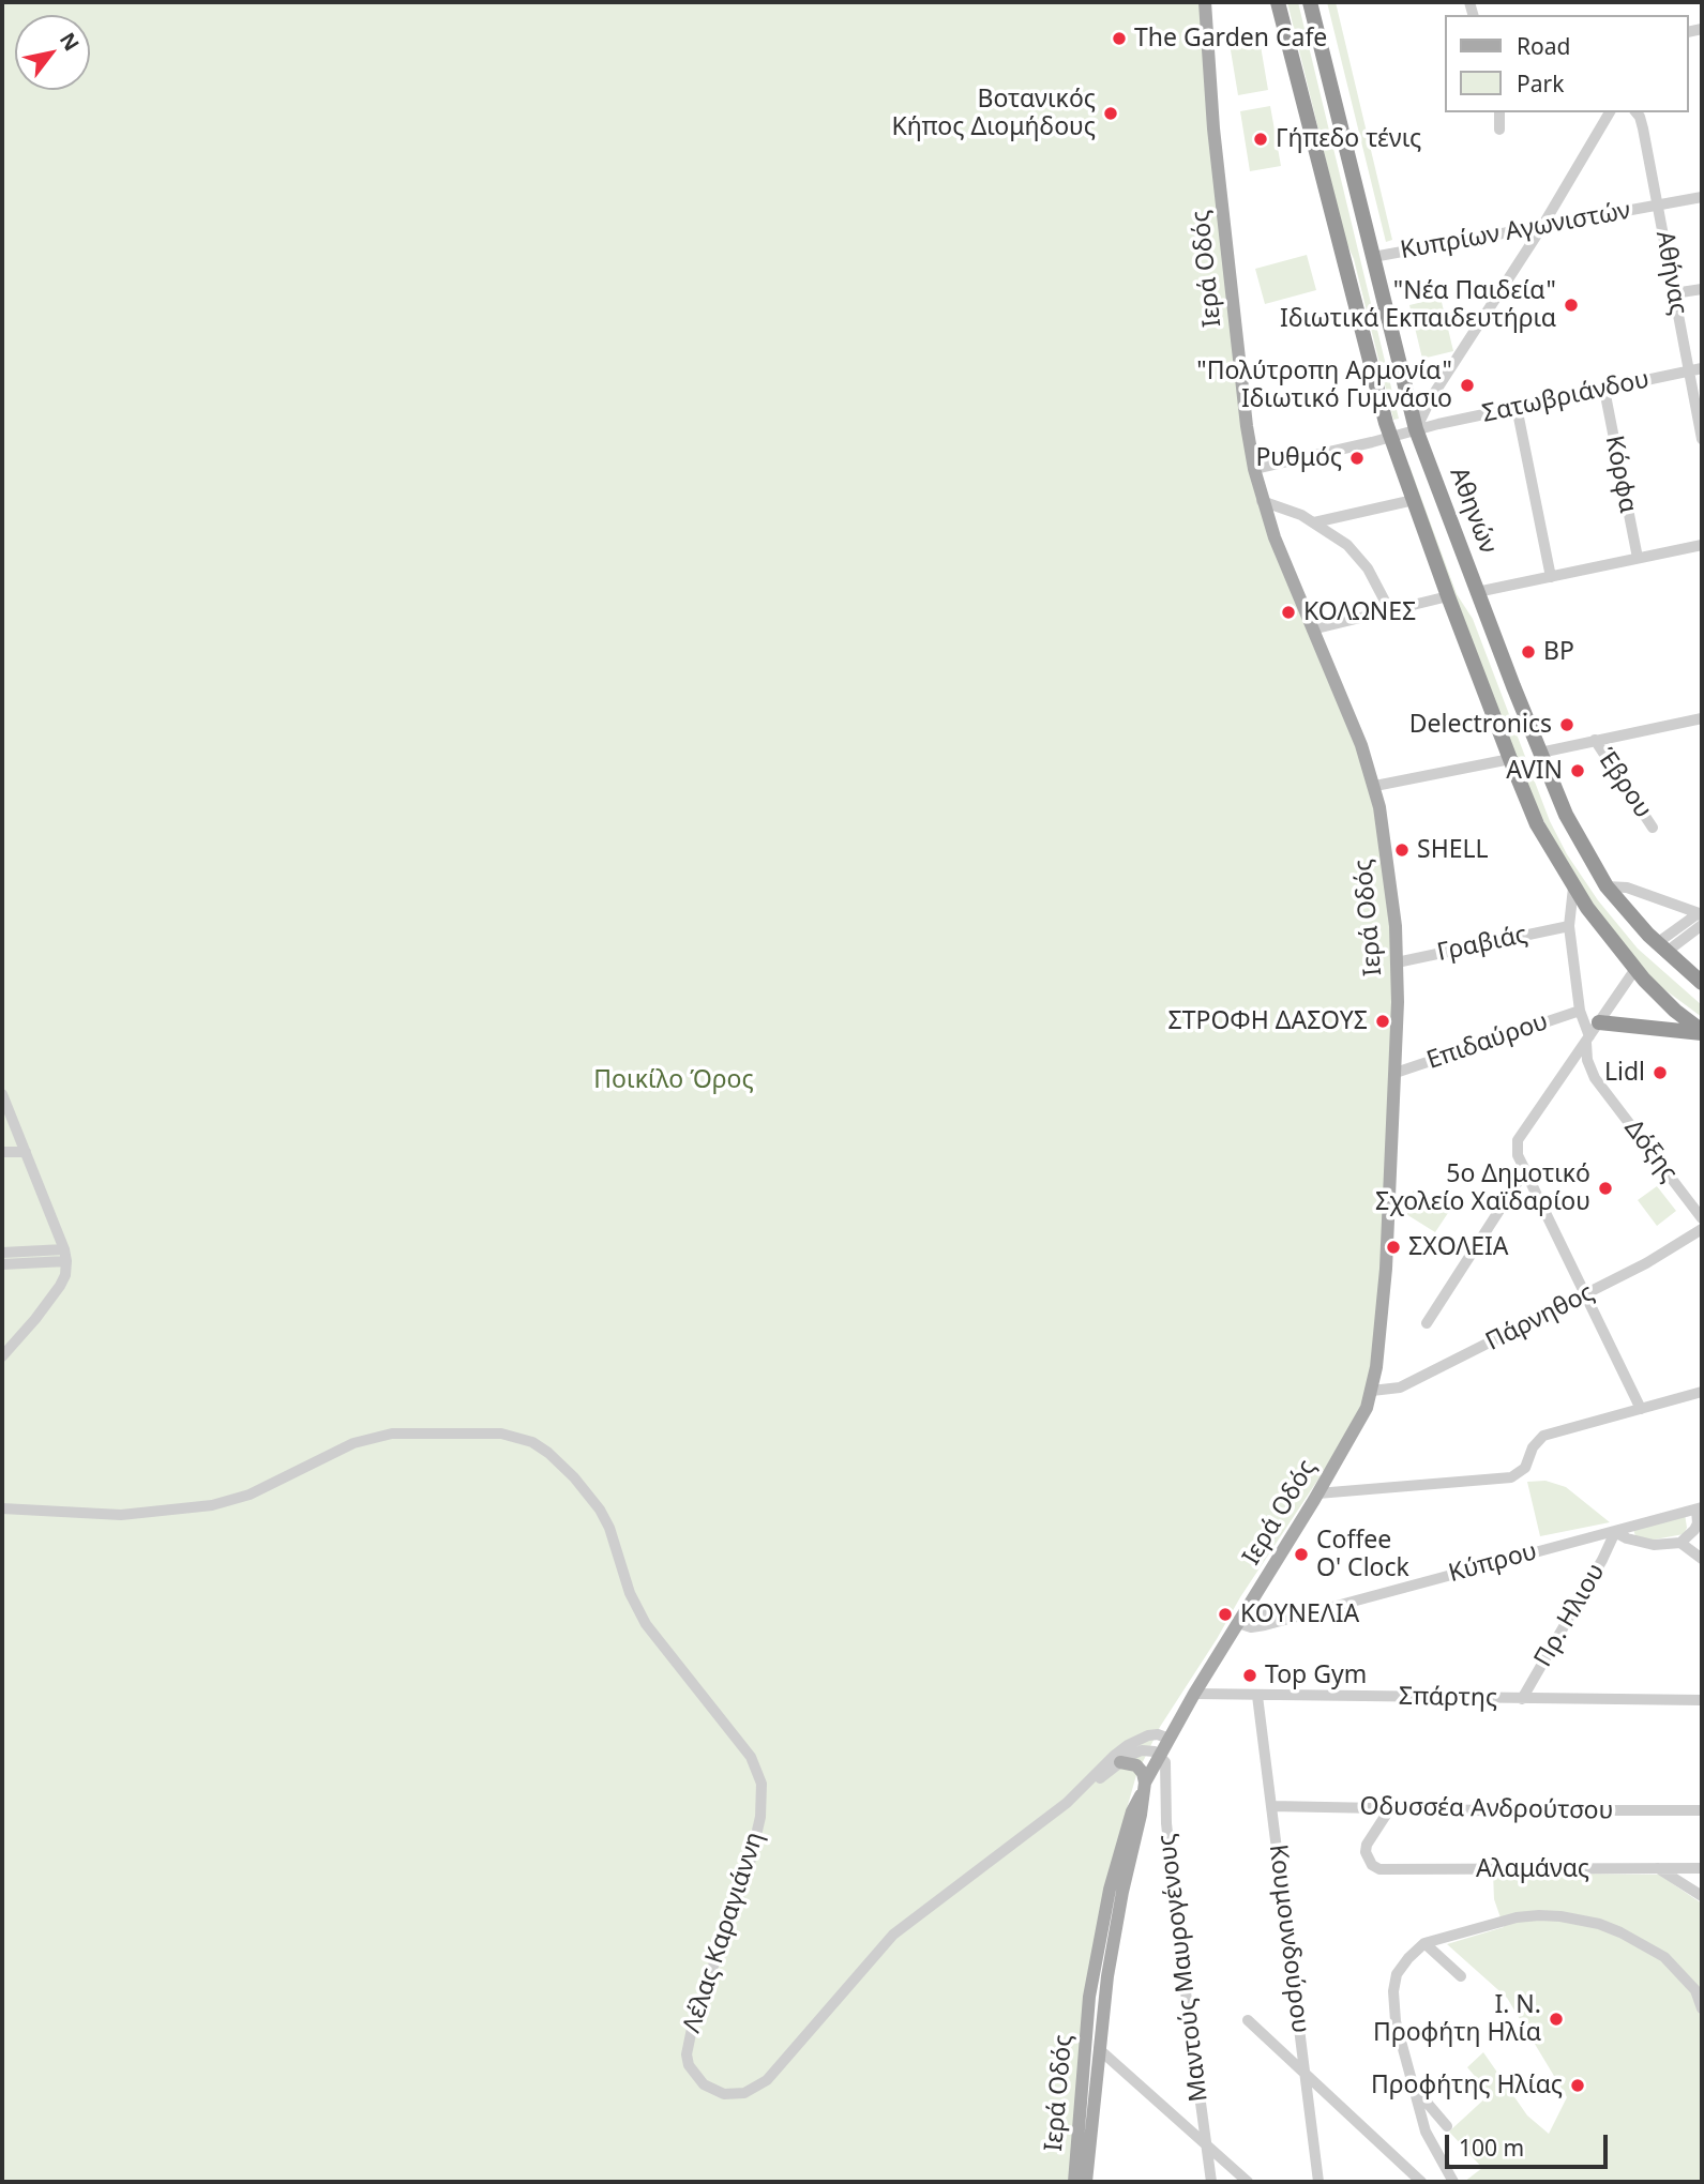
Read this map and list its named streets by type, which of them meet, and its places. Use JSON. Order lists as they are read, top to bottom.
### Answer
{
  "streets": {
    "highway": ["Αθηνών"],
    "main road": ["Ιερά Οδός"],
    "street": [
      "Κυπρίων Αγωνιστών",
      "Αθήνας",
      "Σατωβριάνδου",
      "Κόρφα",
      "Έβρου",
      "Γραβιάς",
      "Επιδαύρου",
      "Δόξης",
      "Πάρνηθος",
      "Κύπρου",
      "Πρ. Ηλιου",
      "Σπάρτης",
      "Οδυσσέα Ανδρούτσου",
      "Αλαμάνας",
      "Λέλας Καραγιάννη",
      "Κουμουνδούρου",
      "Μαντούς Μαυρογένους"
    ]
  },
  "crossings": [
    ["Κυπρίων Αγωνιστών", "Αθήνας"],
    ["Κυπρίων Αγωνιστών", "Αθηνών"],
    ["Ιερά Οδός", "Σατωβριάνδου"],
    ["Ιερά Οδός", "Γραβιάς"],
    ["Ιερά Οδός", "Επιδαύρου"],
    ["Ιερά Οδός", "Πάρνηθος"],
    ["Ιερά Οδός", "Κύπρου"],
    ["Ιερά Οδός", "Σπάρτης"],
    ["Ιερά Οδός", "Λέλας Καραγιάννη"],
    ["Ιερά Οδός", "Μαντούς Μαυρογένους"],
    ["Αθήνας", "Σατωβριάνδου"],
    ["Σατωβριάνδου", "Κόρφα"],
    ["Σατωβριάνδου", "Αθηνών"],
    ["Κύπρου", "Πρ. Ηλιου"],
    ["Πρ. Ηλιου", "Σπάρτης"],
    ["Σπάρτης", "Κουμουνδούρου"],
    ["Οδυσσέα Ανδρούτσου", "Αλαμάνας"],
    ["Οδυσσέα Ανδρούτσου", "Κουμουνδούρου"],
    ["Λέλας Καραγιάννη", "Μαντούς Μαυρογένους"]
  ],
  "parks": ["Ποικίλο Όρος"],
  "places": [
    "The Garden Cafe",
    "Βοτανικός Κήπος Διομήδους",
    "Γήπεδο τένις",
    "\"Νέα Παιδεία\" Ιδιωτικά Εκπαιδευτήρια",
    "\"Πολύτροπη Αρμονία\" Ιδιωτικό Γυμνάσιο",
    "Ρυθμός",
    "ΚΟΛΩΝΕΣ",
    "BP",
    "Delectronics",
    "AVIN",
    "SHELL",
    "ΣΤΡΟΦΗ ΔΑΣΟΥΣ",
    "Lidl",
    "5ο Δημοτικό Σχολείο Χαϊδαρίου",
    "ΣΧΟΛΕΙΑ",
    "Coffee O' Clock",
    "ΚΟΥΝΕΛΙΑ",
    "Top Gym",
    "Ι. Ν. Προφήτη Ηλία",
    "Προφήτης Ηλίας"
  ],
  "legend": ["Road", "Park"],
  "scale_bar": "100 m",
  "north": "top right"
}
